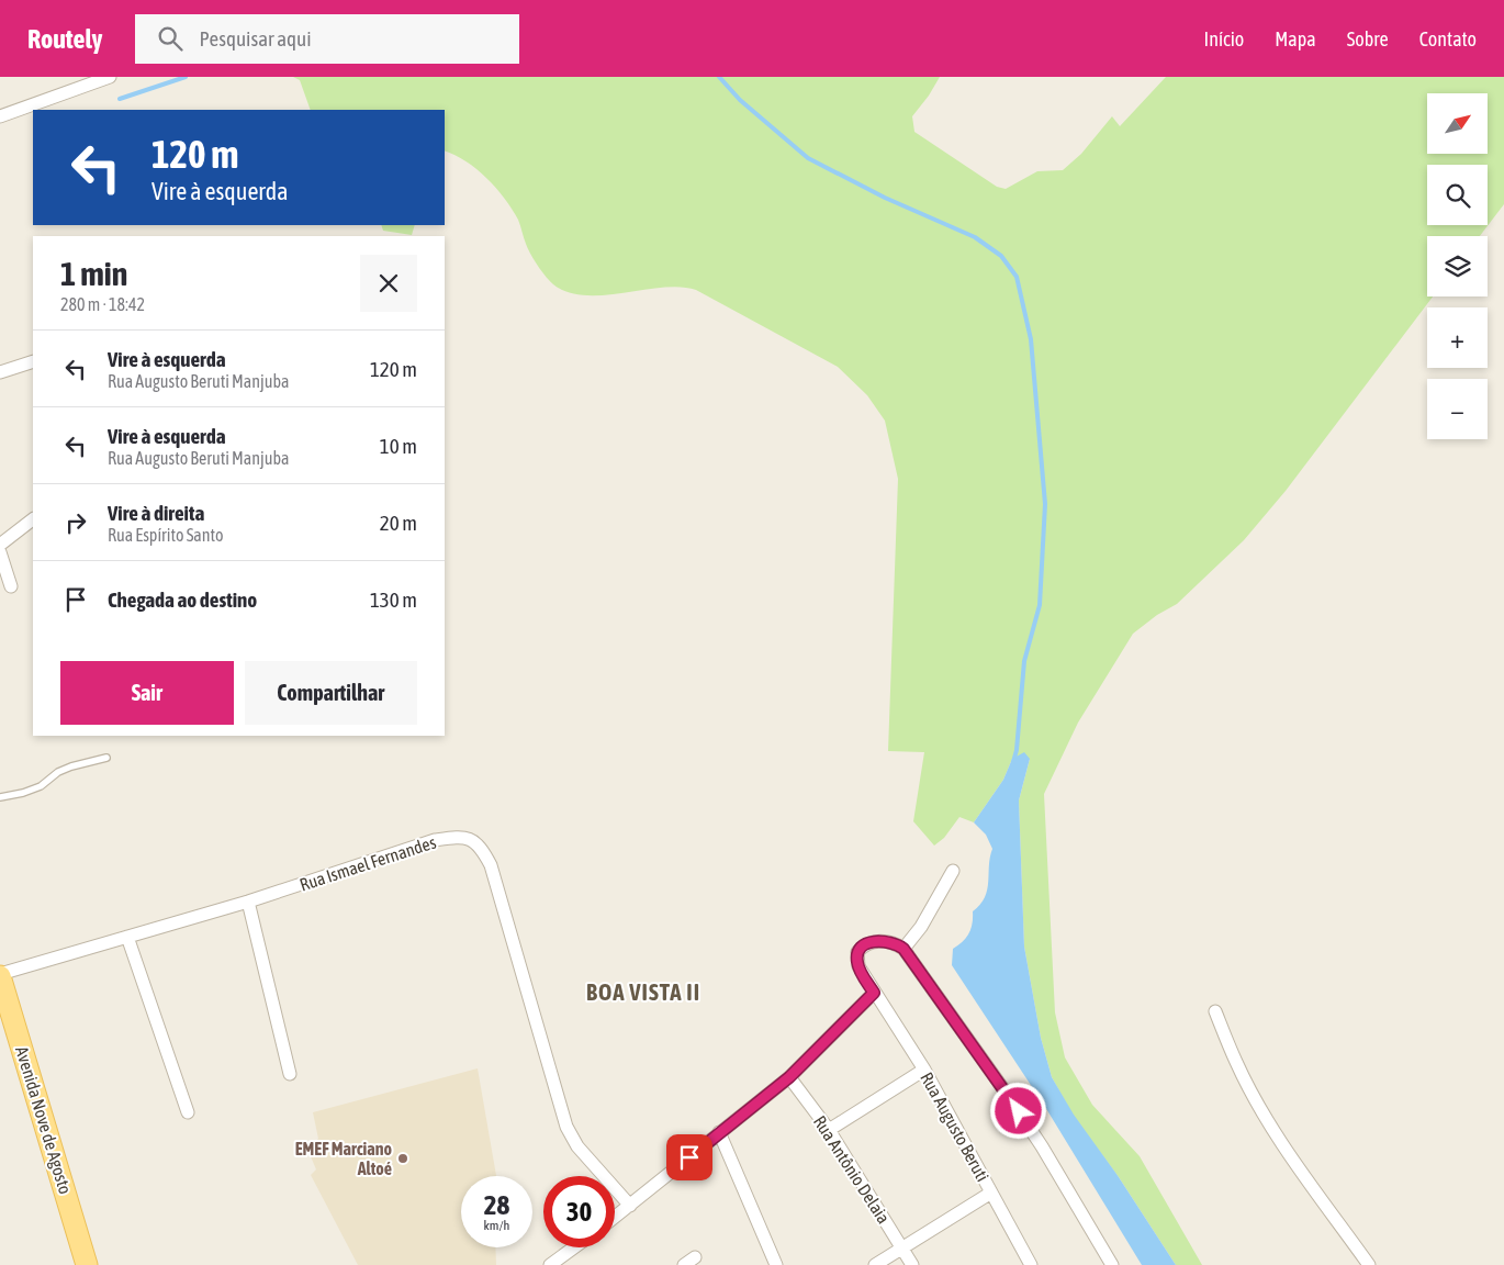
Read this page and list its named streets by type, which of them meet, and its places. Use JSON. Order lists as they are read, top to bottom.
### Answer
{
  "streets": {
    "main road": ["Avenida Nove de Agosto"],
    "street": ["Rua Ismael Fernandes", "Rua Augusto Beruti", "Rua Antônio Delaia"]
  },
  "crossings": [
    ["Rua Ismael Fernandes", "Avenida Nove de Agosto"]
  ],
  "districts": ["BOA VISTA II"],
  "places": ["EMEF Marciano Altoé"],
  "north": "top right",
  "page": {
    "header": "Routely",
    "search": "Pesquisar aqui",
    "nav": [
      "Início",
      "Mapa",
      "Sobre",
      "Contato"
    ],
    "map_buttons": ["+", "−"],
    "turn": ["120 m", "Vire à esquerda"],
    "heading": ["1 min", "280 m · 18:42"],
    "list": [
      {
        "name": "Vire à esquerda",
        "note": "Rua Augusto Beruti Manjuba",
        "value": "120 m"
      },
      {
        "name": "Vire à esquerda",
        "note": "Rua Augusto Beruti Manjuba",
        "value": "10 m"
      },
      {
        "name": "Vire à direita",
        "note": "Rua Espírito Santo",
        "value": "20 m"
      },
      {
        "name": "Chegada ao destino",
        "value": "130 m"
      }
    ],
    "buttons": ["Sair", "Compartilhar"],
    "speed": "28 km/h",
    "limit": "30"
  }
}
